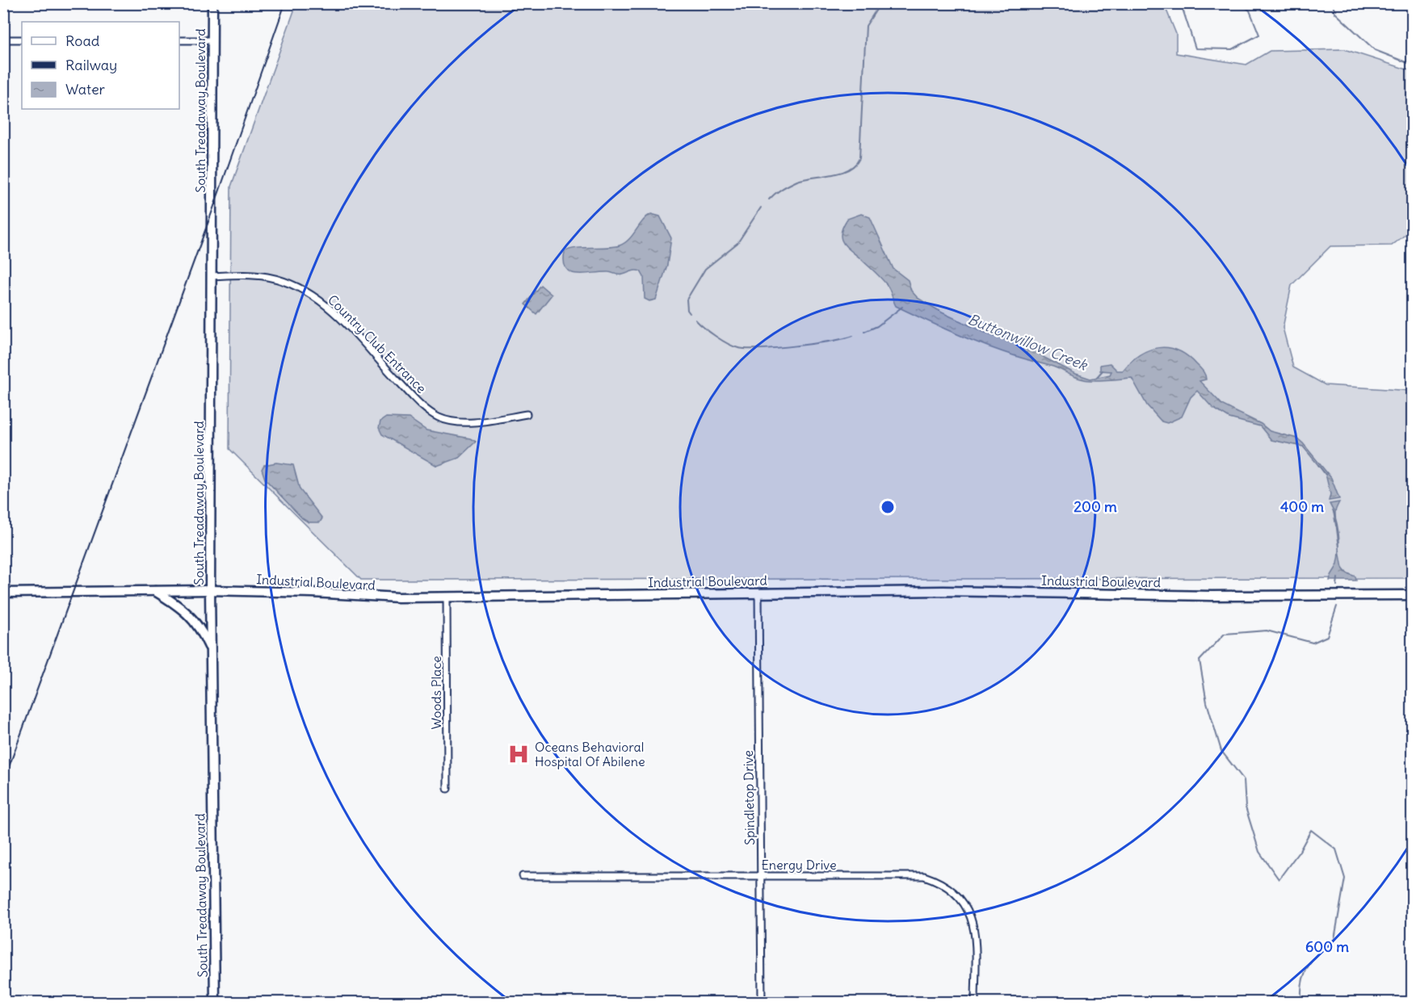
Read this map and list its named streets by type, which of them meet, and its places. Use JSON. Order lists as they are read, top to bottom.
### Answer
{
  "streets": {
    "main road": ["South Treadaway Boulevard", "Industrial Boulevard"],
    "street": [
      "Country Club Entrance",
      "Woods Place",
      "Spindletop Drive",
      "Energy Drive"
    ]
  },
  "crossings": [
    ["South Treadaway Boulevard", "Country Club Entrance"],
    ["South Treadaway Boulevard", "Industrial Boulevard"],
    ["Industrial Boulevard", "Woods Place"],
    ["Industrial Boulevard", "Spindletop Drive"],
    ["Spindletop Drive", "Energy Drive"]
  ],
  "water": ["Buttonwillow Creek"],
  "places": {
    "hospital": ["Oceans Behavioral Hospital Of Abilene"]
  },
  "legend": ["Road", "Railway", "Water"],
  "rings": ["200 m", "400 m", "600 m"]
}
